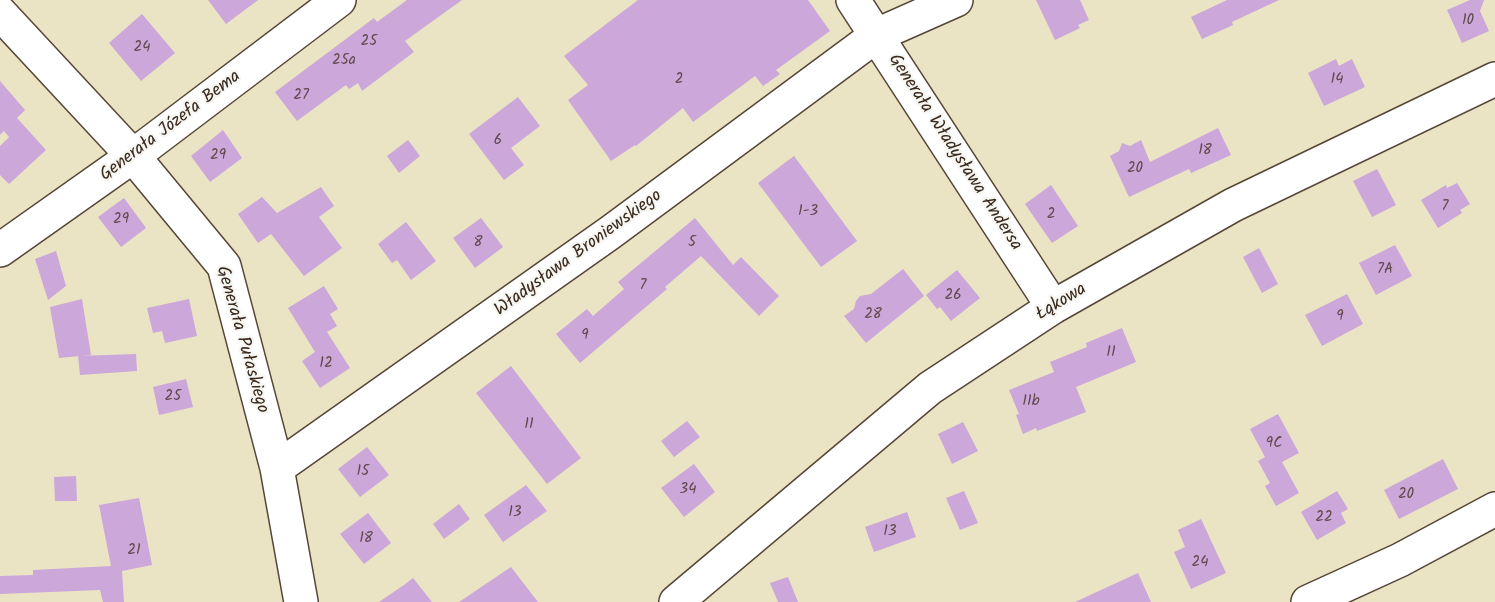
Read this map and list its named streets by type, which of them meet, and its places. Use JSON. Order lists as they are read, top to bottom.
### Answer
{
  "streets": {
    "street": [
      "Generała Józefa Bema",
      "Generała Władysława Andersa",
      "Władysława Broniewskiego",
      "Łąkowa",
      "Generała Pułaskiego"
    ]
  },
  "crossings": [
    ["Generała Józefa Bema", "Generała Pułaskiego"],
    ["Generała Władysława Andersa", "Władysława Broniewskiego"],
    ["Generała Władysława Andersa", "Łąkowa"],
    ["Władysława Broniewskiego", "Generała Pułaskiego"]
  ],
  "house_numbers": [
    "10",
    "25",
    "24",
    "25a",
    "2",
    "14",
    "27",
    "6",
    "18",
    "29",
    "20",
    "7",
    "1-3",
    "2",
    "29",
    "8",
    "5",
    "7A",
    "7",
    "26",
    "28",
    "9",
    "9",
    "11",
    "12",
    "25",
    "11b",
    "11",
    "9C",
    "15",
    "34",
    "20",
    "13",
    "22",
    "13",
    "18",
    "21",
    "24"
  ]
}
